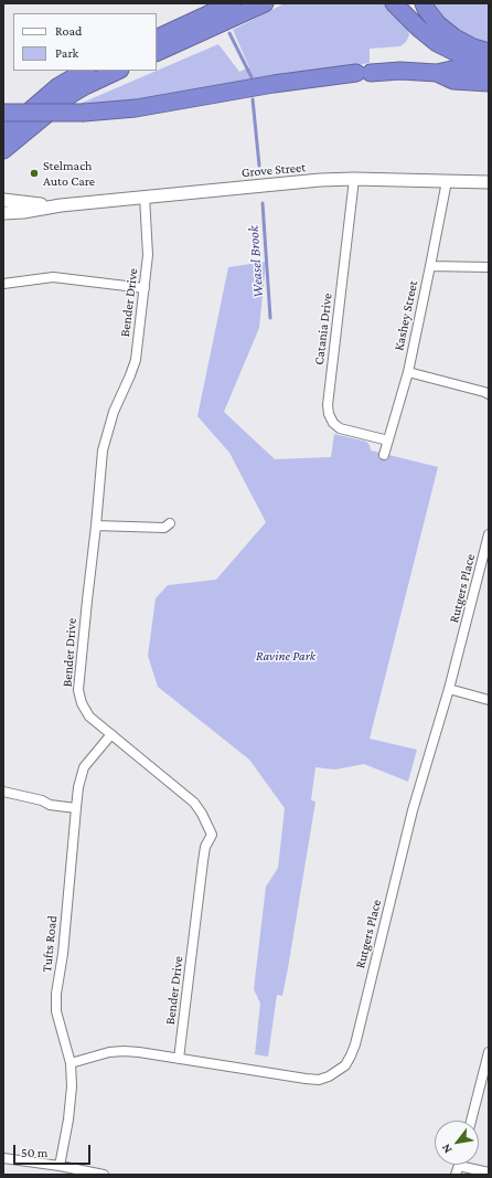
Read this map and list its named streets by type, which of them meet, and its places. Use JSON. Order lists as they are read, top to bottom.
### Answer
{
  "streets": {
    "street": [
      "Grove Street",
      "Bender Drive",
      "Kashey Street",
      "Catania Drive",
      "Rutgers Place",
      "Tufts Road"
    ]
  },
  "crossings": [
    ["Grove Street", "Bender Drive"],
    ["Grove Street", "Kashey Street"],
    ["Grove Street", "Catania Drive"],
    ["Bender Drive", "Rutgers Place"],
    ["Bender Drive", "Tufts Road"],
    ["Kashey Street", "Catania Drive"],
    ["Rutgers Place", "Tufts Road"]
  ],
  "water": ["Weasel Brook"],
  "parks": ["Ravine Park"],
  "places": ["Stelmach Auto Care"],
  "legend": ["Road", "Park"],
  "scale_bar": "50 m",
  "north": "bottom left"
}
